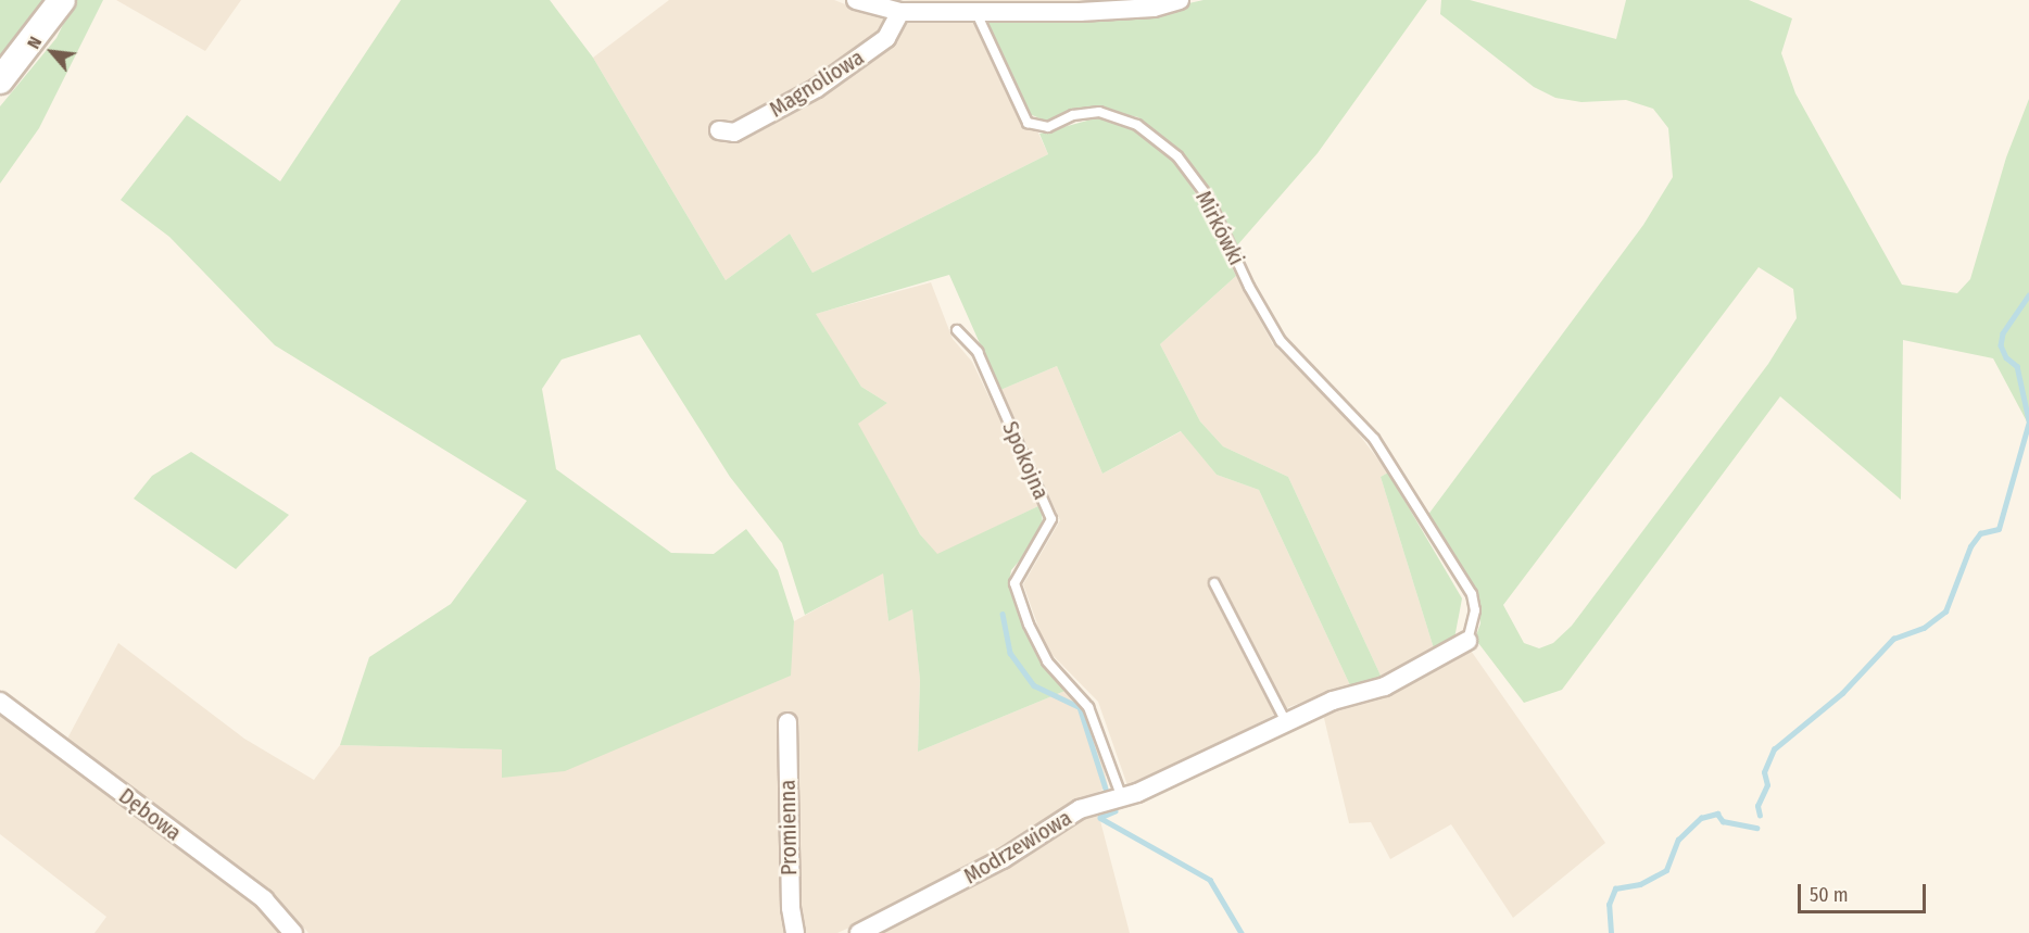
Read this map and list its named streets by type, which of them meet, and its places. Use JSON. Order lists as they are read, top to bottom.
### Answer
{
  "streets": {
    "street": [
      "Magnoliowa",
      "Dębowa",
      "Promienna",
      "Modrzewiowa"
    ],
    "lane": ["Mirkówki", "Spokojna"]
  },
  "crossings": [
    ["Mirkówki", "Modrzewiowa"],
    ["Spokojna", "Modrzewiowa"]
  ],
  "scale_bar": "50 m",
  "north": "top left"
}
